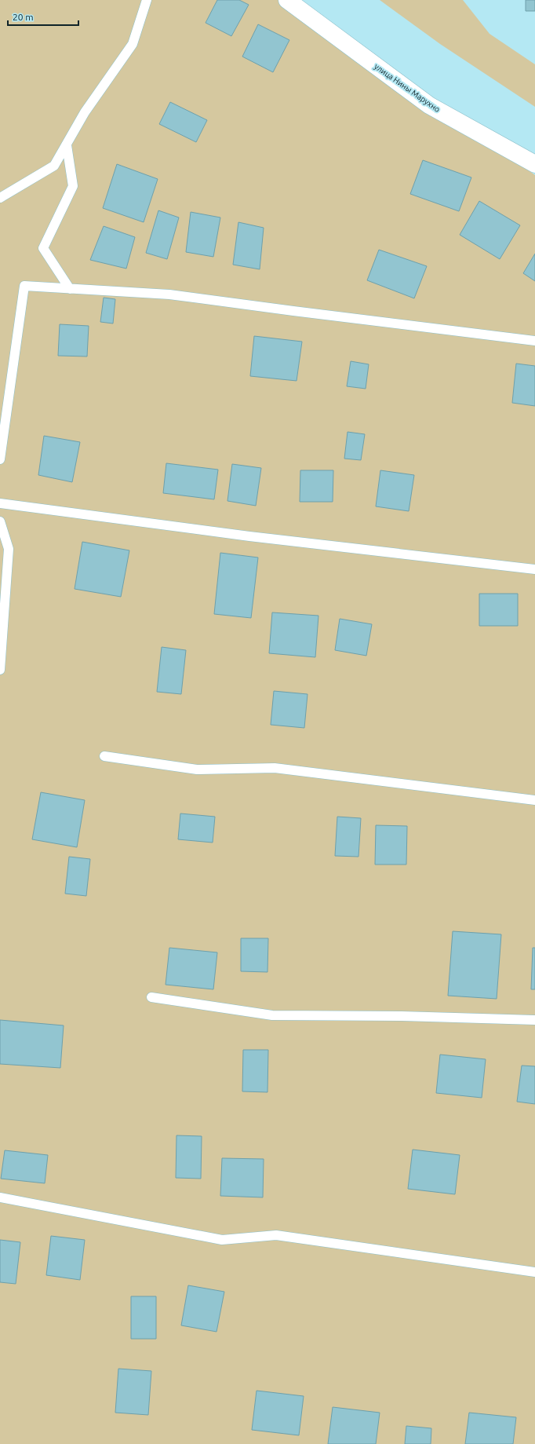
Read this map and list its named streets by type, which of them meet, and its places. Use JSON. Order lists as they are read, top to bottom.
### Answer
{
  "streets": {
    "street": ["улица Нины Марухно"]
  },
  "scale_bar": "20 m"
}
